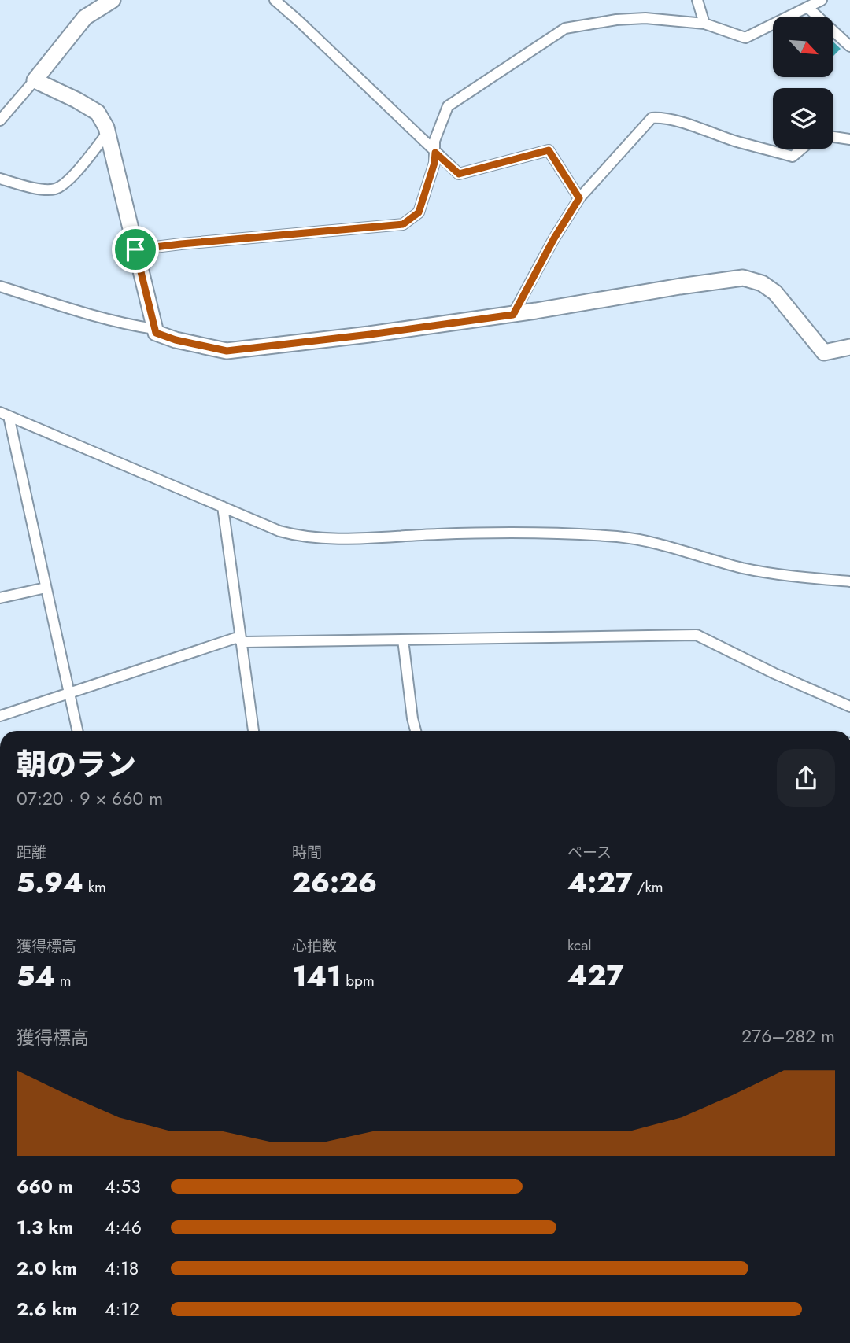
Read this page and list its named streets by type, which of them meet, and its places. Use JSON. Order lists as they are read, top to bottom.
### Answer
{
  "north": "bottom right",
  "page": {
    "heading": ["朝のラン", "07:20 · 9 × 660 m"],
    "stats": [
      ["距離", "5.94 km"],
      ["時間", "26:26"],
      ["ペース", "4:27 /km"],
      ["獲得標高", "54 m"],
      ["心拍数", "141 bpm"],
      ["kcal", "427"]
    ],
    "chart": ["獲得標高", "276–282 m"],
    "list": [
      {
        "name": "660 m",
        "note": "4:53"
      },
      {
        "name": "1.3 km",
        "note": "4:46"
      },
      {
        "name": "2.0 km",
        "note": "4:18"
      },
      {
        "name": "2.6 km",
        "note": "4:12"
      }
    ]
  }
}
